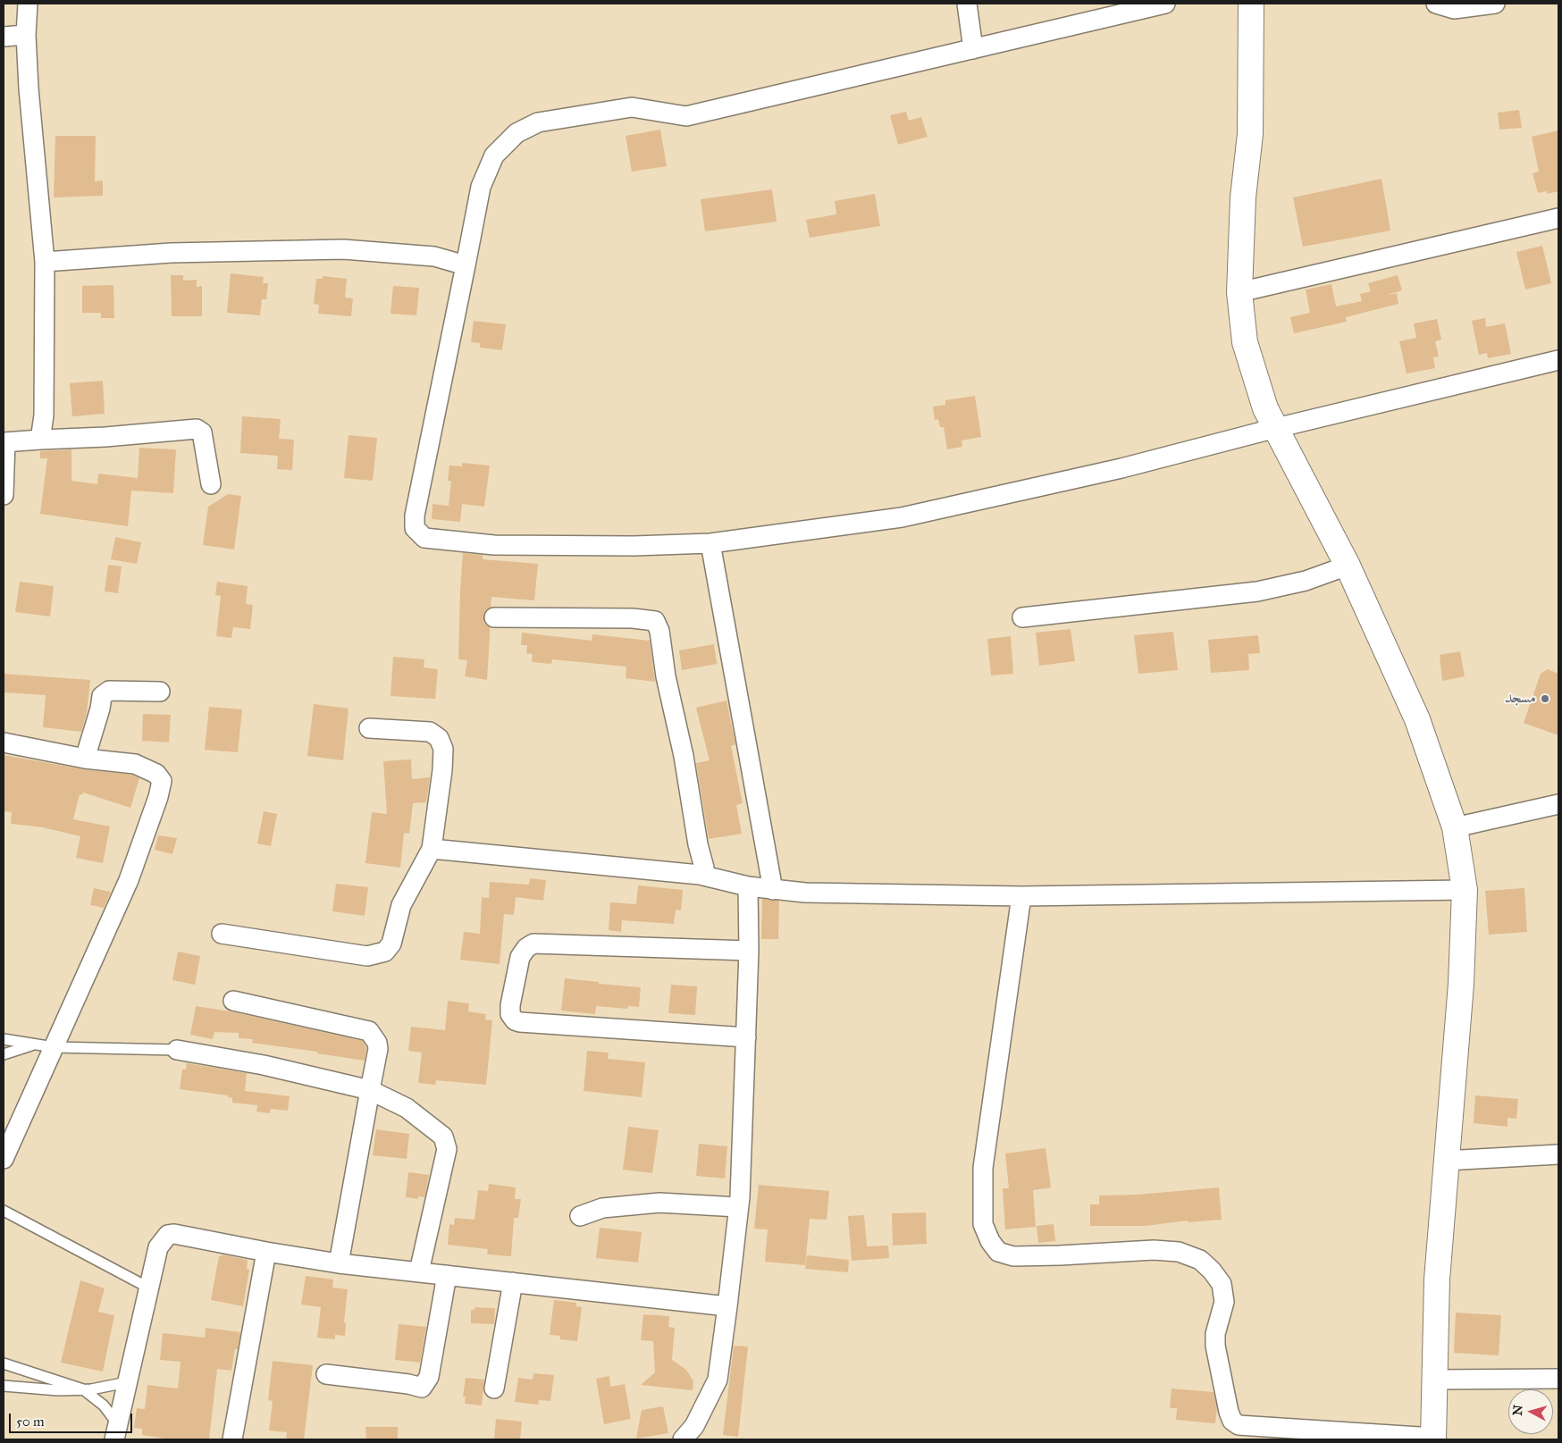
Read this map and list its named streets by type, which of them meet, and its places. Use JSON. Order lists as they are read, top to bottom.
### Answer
{
  "places": ["مسجد"],
  "scale_bar": "50 m",
  "north": "left"
}
